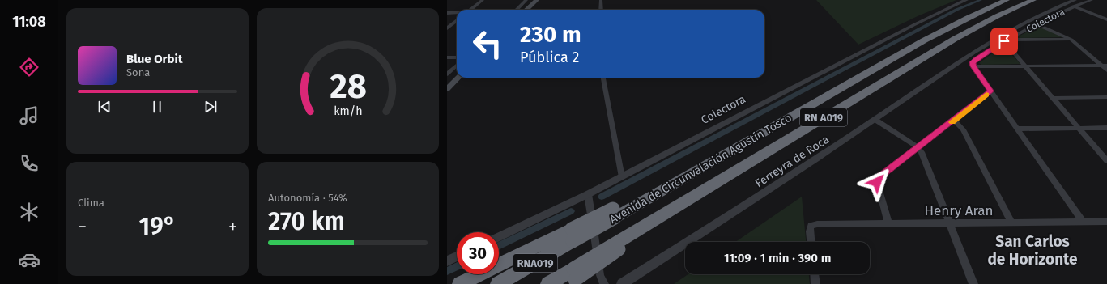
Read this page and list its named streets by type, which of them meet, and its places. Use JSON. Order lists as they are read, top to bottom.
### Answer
{
  "streets": {
    "highway": ["RN A019", "Avenida de Circunvalación Agustín Tosco", "RNA019"],
    "street": ["Colectora", "Ferreyra de Roca", "Henry Aran"]
  },
  "crossings": [
    ["Colectora", "Ferreyra de Roca"],
    ["Avenida de Circunvalación Agustín Tosco", "RNA019"]
  ],
  "districts": ["San Carlos de Horizonte"],
  "page": {
    "tabs": "11:08",
    "turn": ["230 m", "Pública 2"],
    "song": ["Blue Orbit", "Sona"],
    "tile": [
      "Clima",
      ["Autonomía · 54%", "270 km"]
    ],
    "heat": ["−", "19°", "+"],
    "limit": "30",
    "trip": "11:09 · 1 min · 390 m",
    "gauge": ["28", "km/h"]
  }
}
